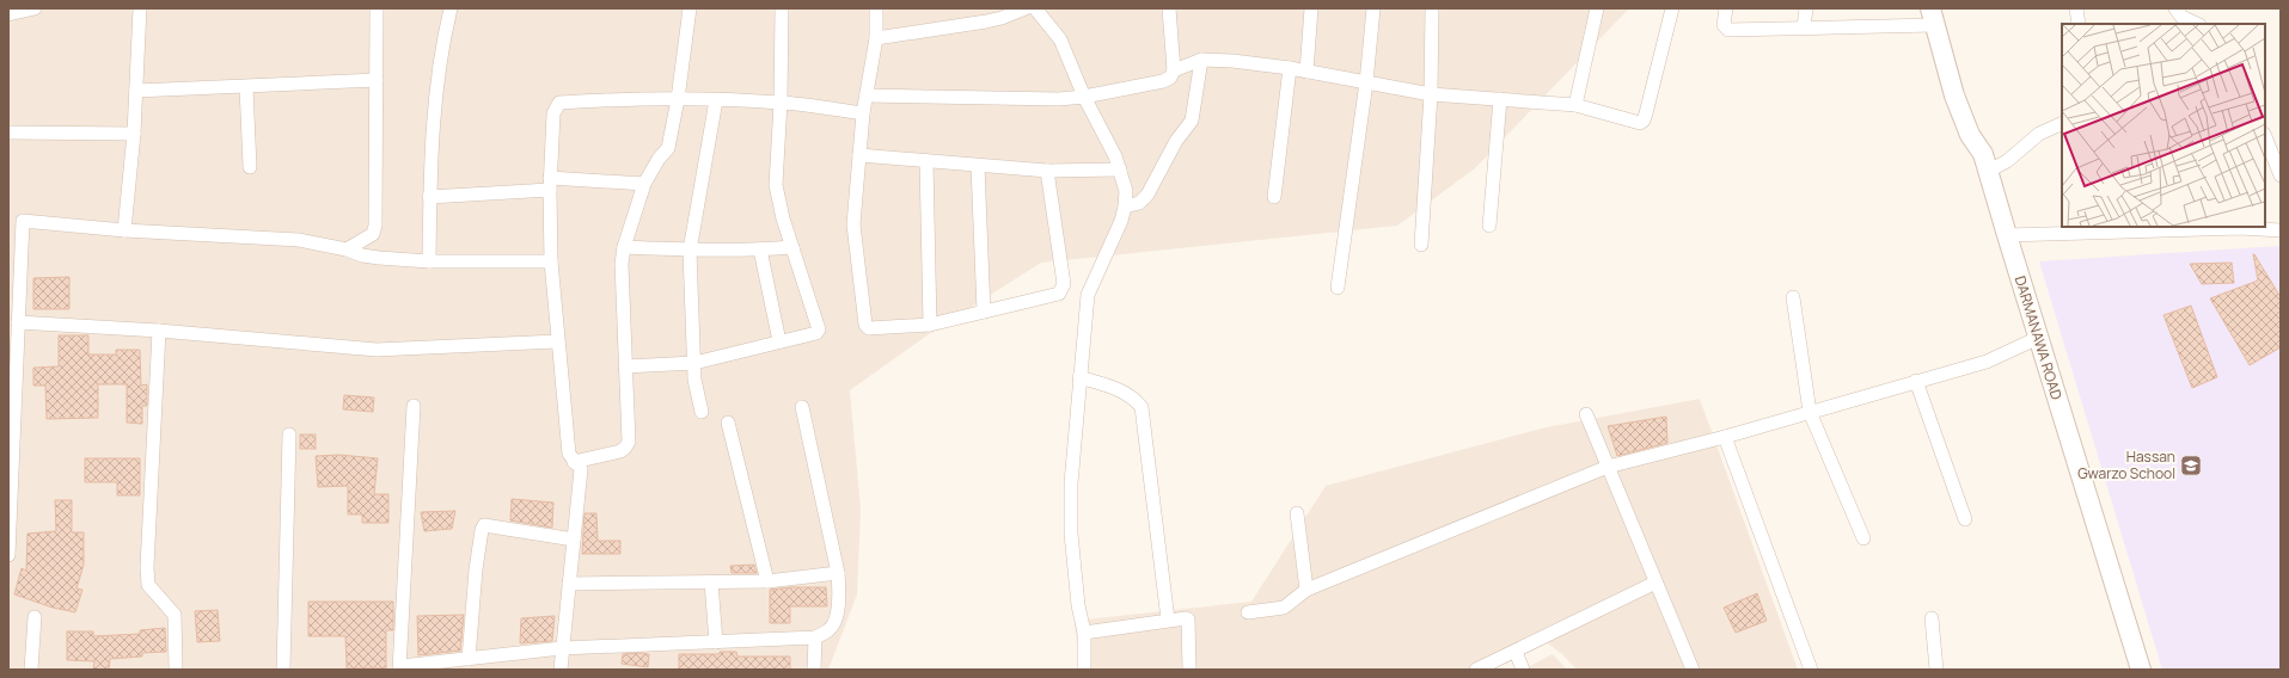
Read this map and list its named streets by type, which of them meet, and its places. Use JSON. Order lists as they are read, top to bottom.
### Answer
{
  "streets": {
    "street": ["DARMANAWA ROAD"]
  },
  "places": {
    "school or university": ["Hassan Gwarzo School"]
  }
}
